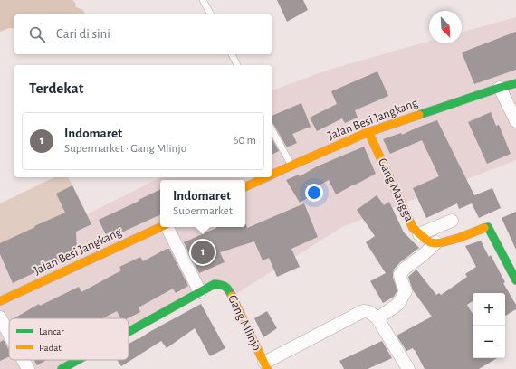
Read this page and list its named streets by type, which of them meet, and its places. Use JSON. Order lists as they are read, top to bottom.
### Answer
{
  "streets": {
    "street": ["Jalan Besi Jangkang", "Gang Mangga", "Gang Mlinjo"]
  },
  "crossings": [
    ["Jalan Besi Jangkang", "Gang Mangga"]
  ],
  "legend": ["Lancar", "Padat"],
  "north": "bottom right",
  "page": {
    "search": "Cari di sini",
    "heading": "Terdekat",
    "list": [
      {
        "mark": "1",
        "name": "Indomaret",
        "note": "Supermarket · Gang Mlinjo",
        "value": "60 m"
      }
    ],
    "popup": ["Indomaret", "Supermarket"],
    "pins": "1",
    "map_buttons": ["+", "−"]
  }
}
